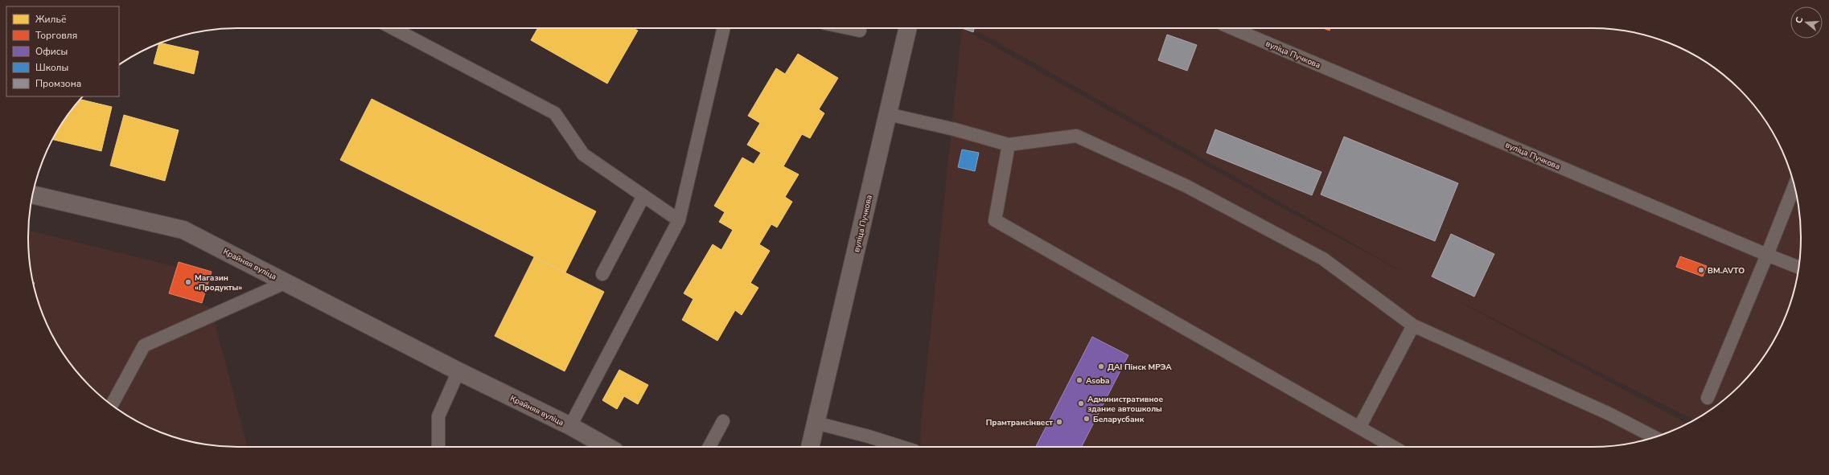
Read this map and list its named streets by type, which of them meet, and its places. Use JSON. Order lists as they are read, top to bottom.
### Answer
{
  "streets": {
    "street": ["вуліца Пучкова", "Крайняя вуліца"]
  },
  "places": [
    "BM.AVTO",
    "Магазин «Продукты»",
    "ДАІ Пінск МРЭА",
    "Asoba",
    "Административное здание автошколы",
    "Беларусбанк",
    "Прамтрансінвест"
  ],
  "legend": [
    "Жильё",
    "Торговля",
    "Офисы",
    "Школы",
    "Промзона"
  ],
  "north": "left"
}
